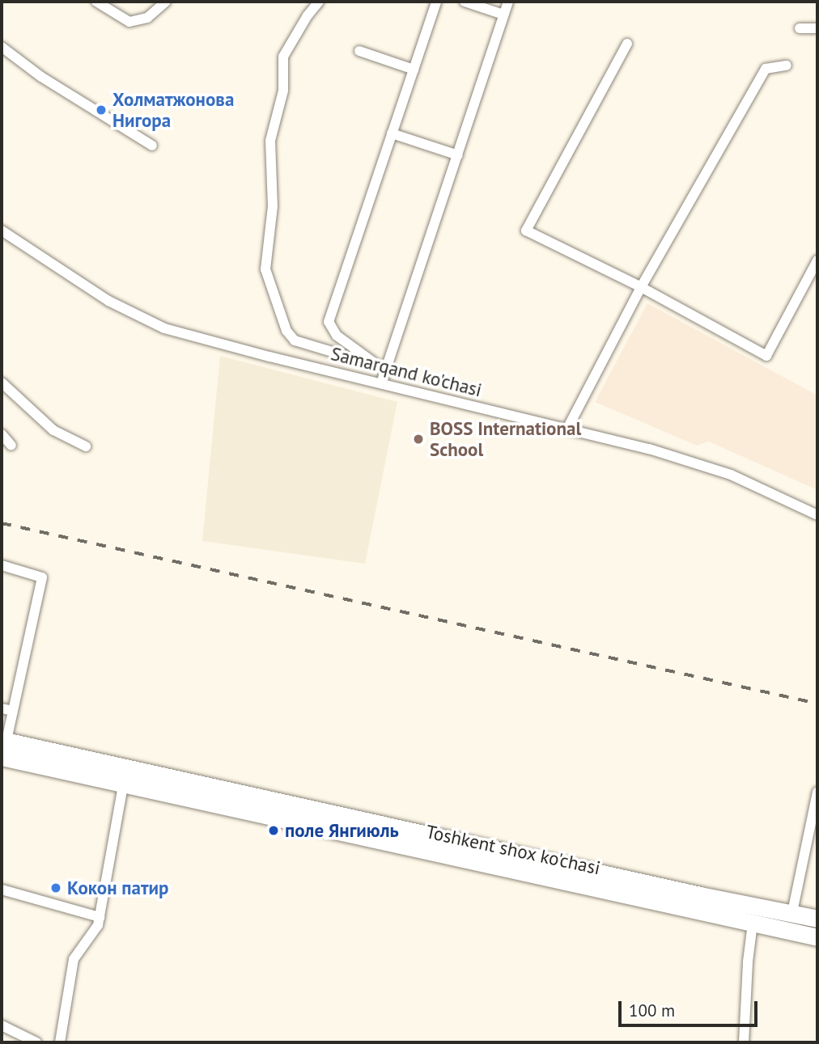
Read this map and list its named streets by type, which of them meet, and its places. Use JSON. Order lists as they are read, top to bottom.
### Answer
{
  "streets": {
    "main road": ["Toshkent shox ko'chasi"],
    "street": ["Samarqand ko'chasi"]
  },
  "places": [
    "Холматжонова Нигора",
    "BOSS International School",
    "поле Янгиюль",
    "Кокон патир"
  ],
  "scale_bar": "100 m"
}
